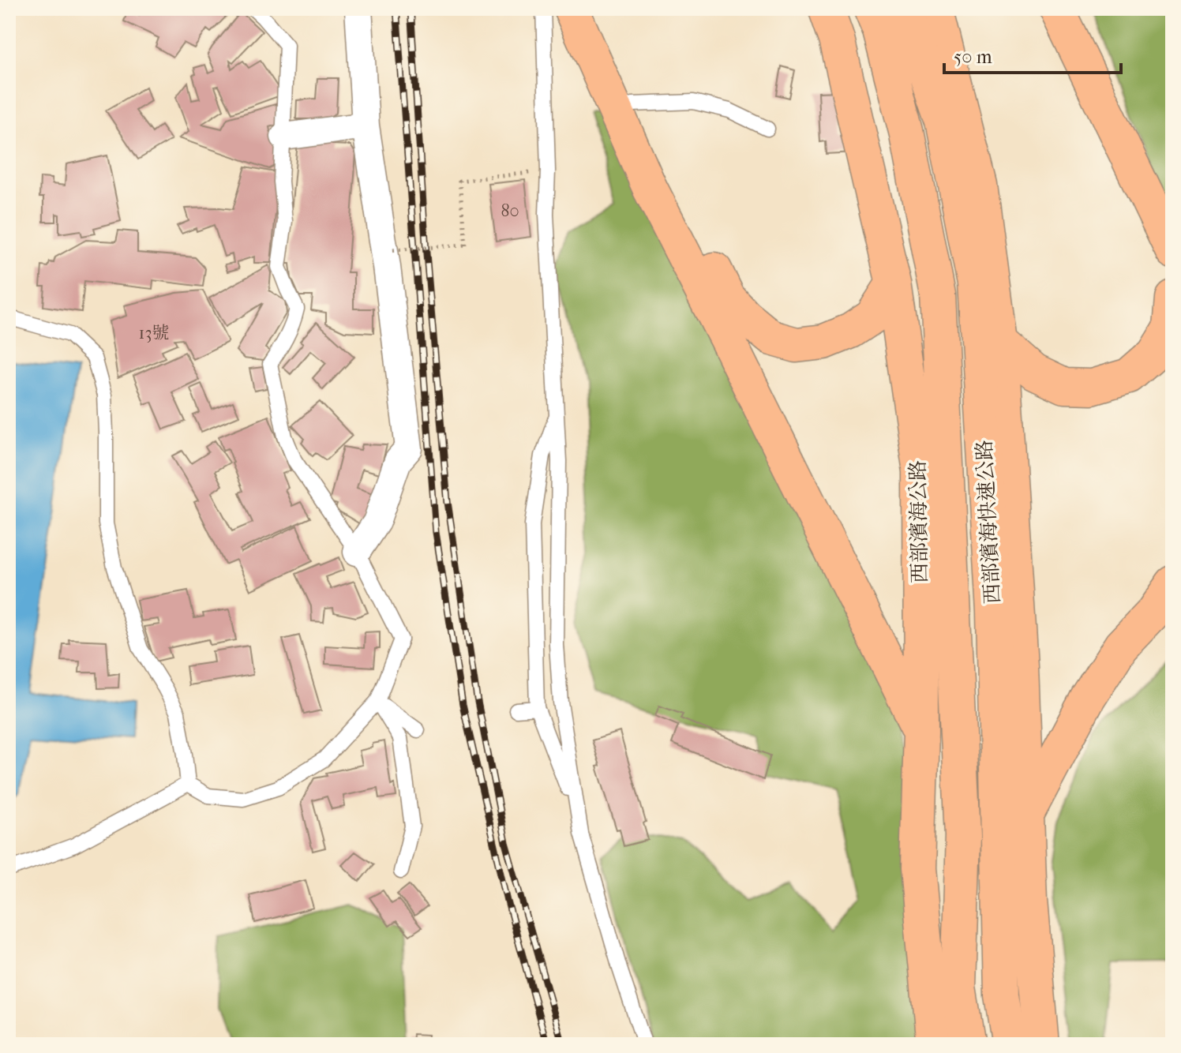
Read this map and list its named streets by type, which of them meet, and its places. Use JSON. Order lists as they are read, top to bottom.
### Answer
{
  "streets": {
    "main road": ["西部濱海公路", "西部濱海快速公路"]
  },
  "house_numbers": ["80", "13號"],
  "scale_bar": "50 m"
}
